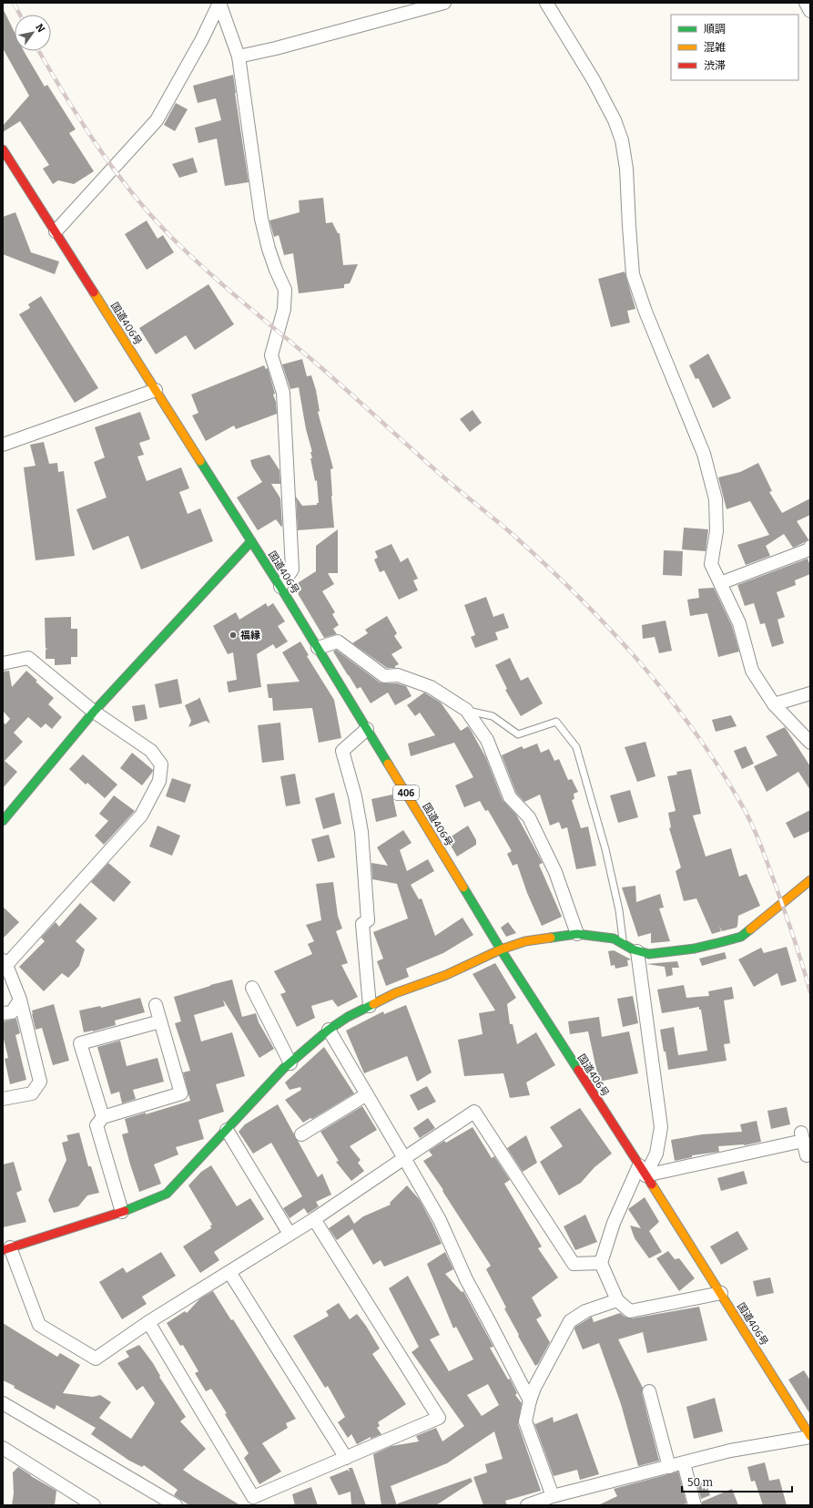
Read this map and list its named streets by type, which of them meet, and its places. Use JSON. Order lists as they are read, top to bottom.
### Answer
{
  "streets": {
    "main road": ["国道406号", "406"]
  },
  "places": ["福縁"],
  "legend": ["順調", "混雑", "渋滞"],
  "scale_bar": "50 m",
  "north": "top right"
}
